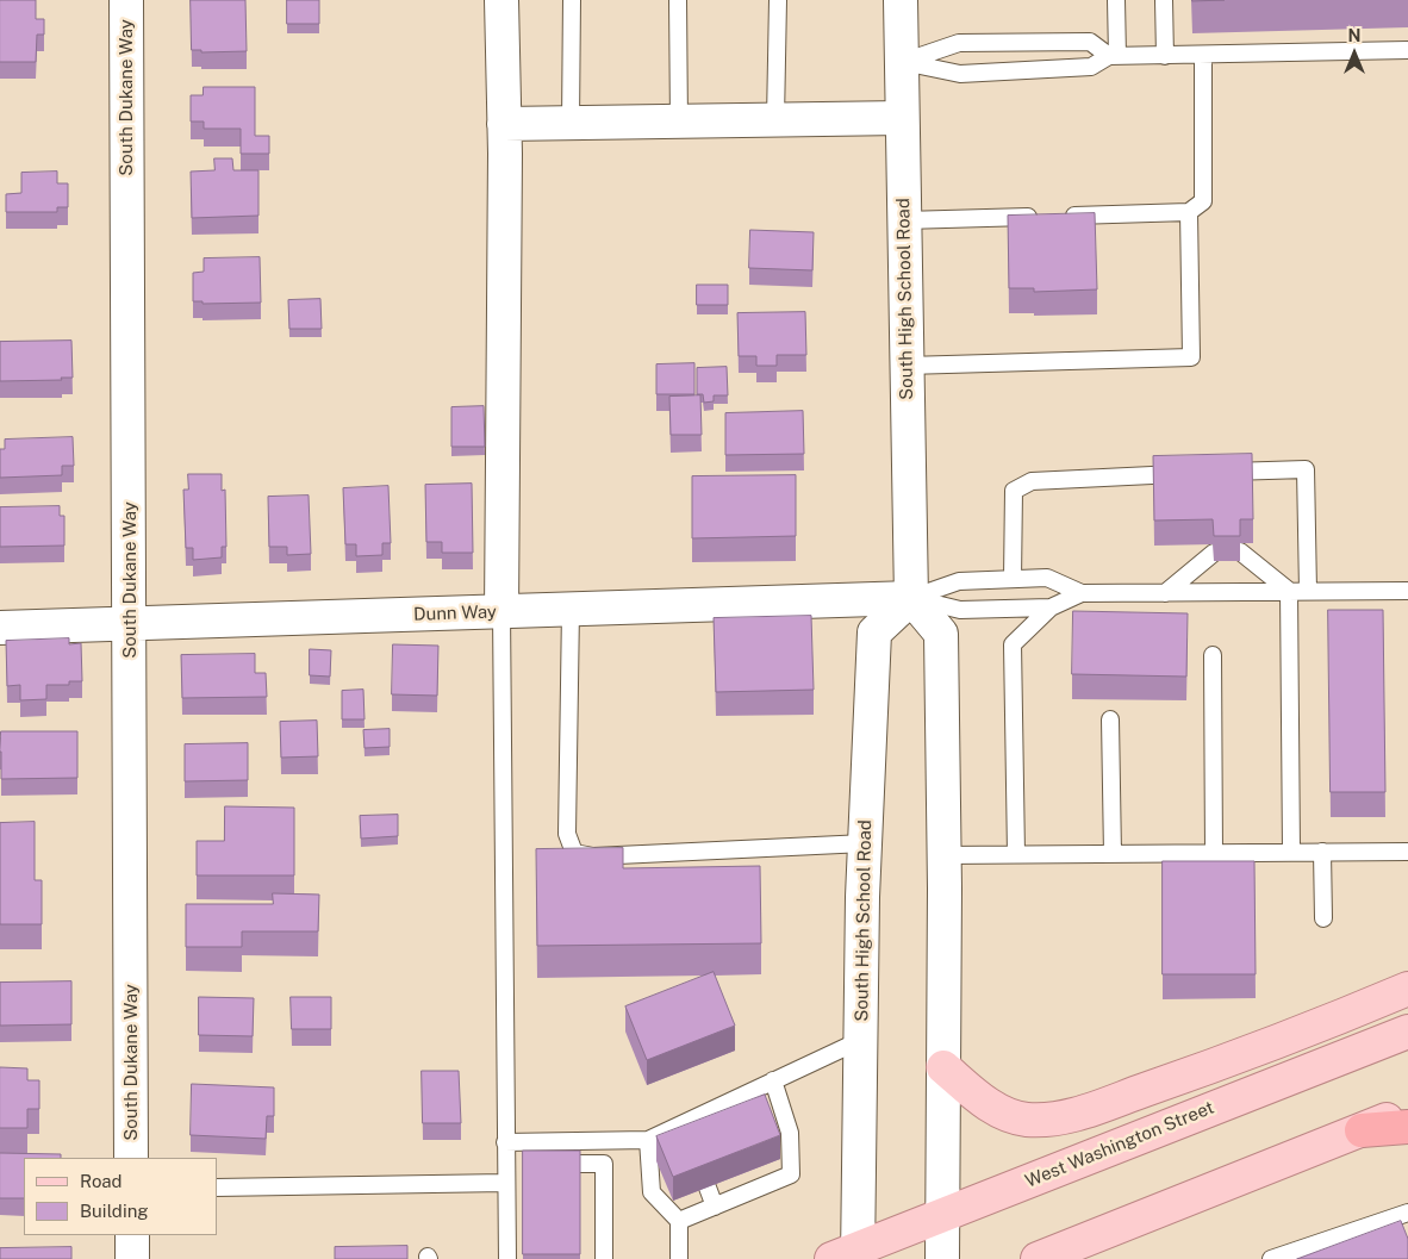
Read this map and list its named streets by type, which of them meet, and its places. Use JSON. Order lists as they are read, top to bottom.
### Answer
{
  "streets": {
    "main road": ["West Washington Street"],
    "street": ["South Dukane Way", "South High School Road", "Dunn Way"]
  },
  "crossings": [
    ["South Dukane Way", "Dunn Way"],
    ["South High School Road", "Dunn Way"],
    ["South High School Road", "West Washington Street"]
  ],
  "legend": ["Road", "Building"],
  "north": "top"
}
